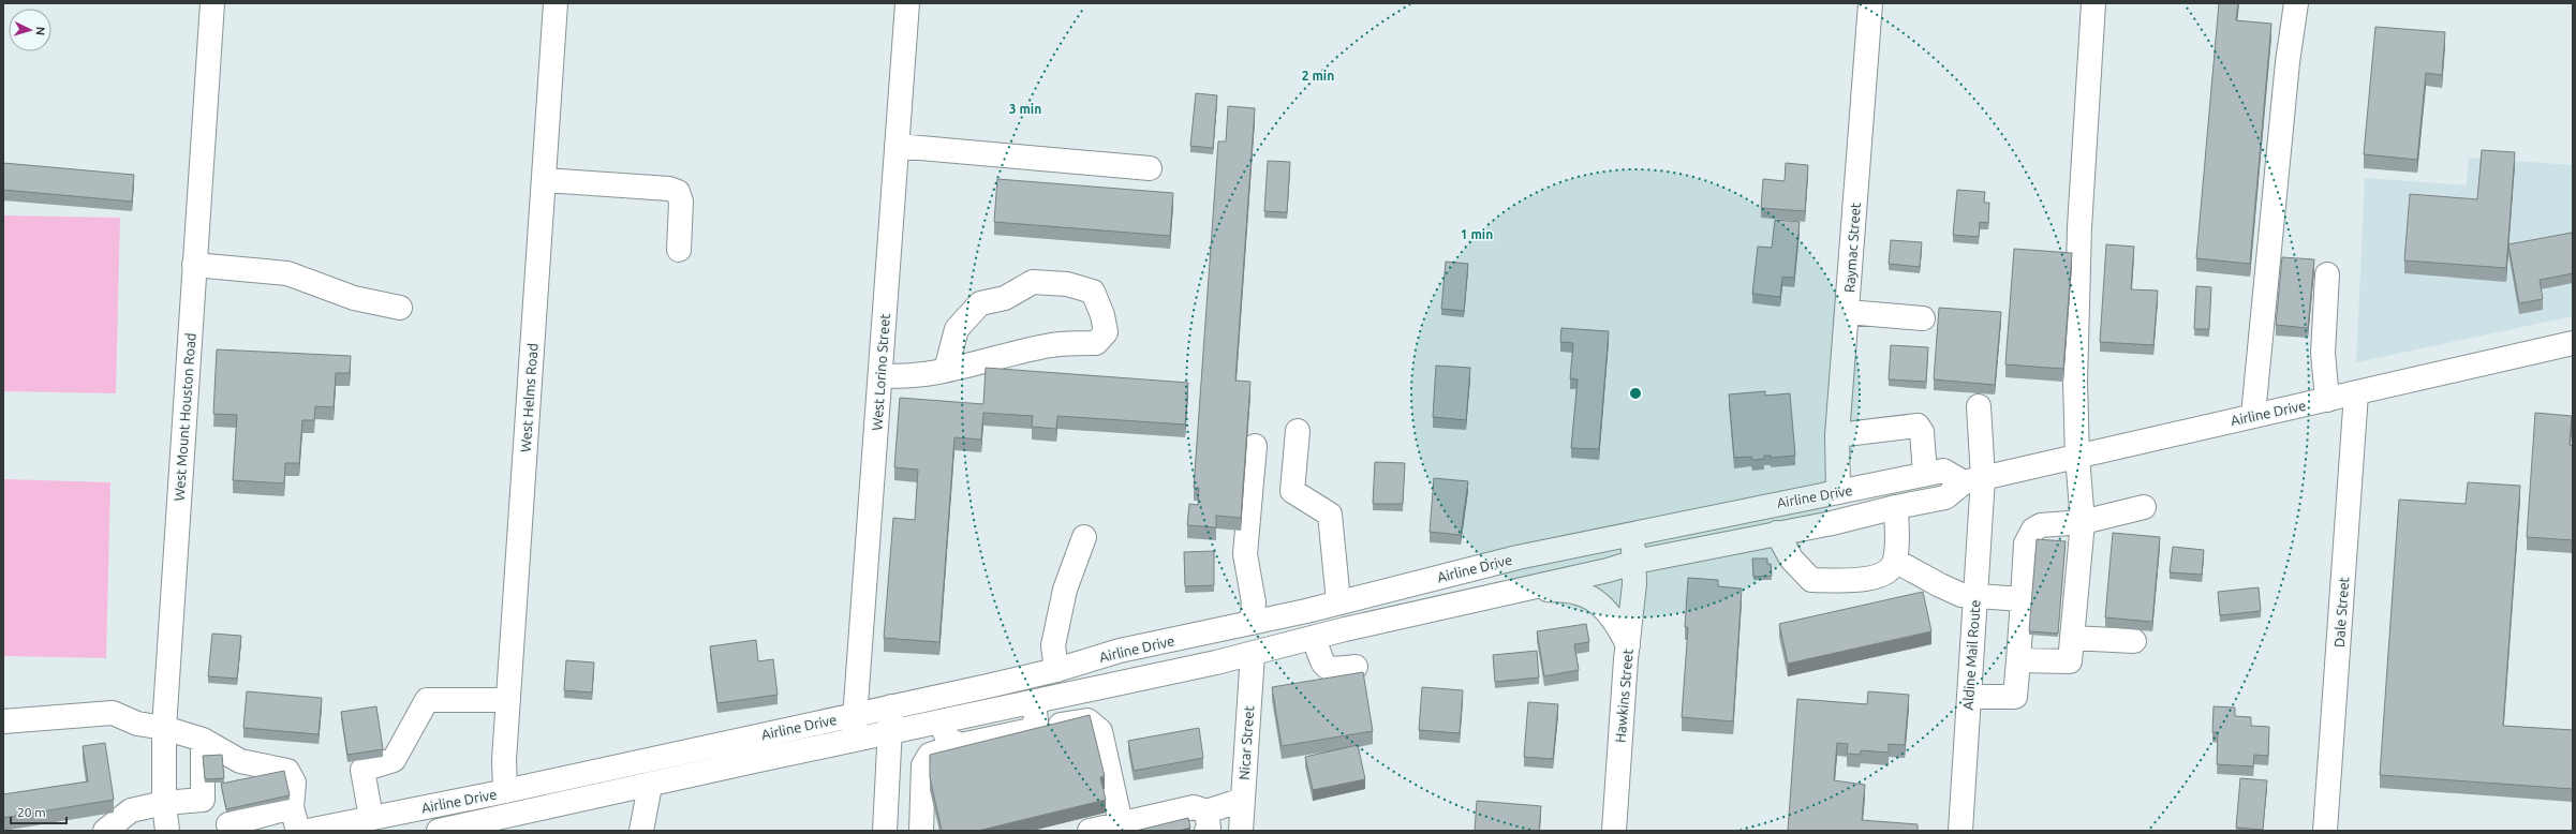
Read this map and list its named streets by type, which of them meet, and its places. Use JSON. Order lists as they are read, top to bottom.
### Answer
{
  "streets": {
    "main road": [
      "Raymac Street",
      "West Lorino Street",
      "West Helms Road",
      "Airline Drive",
      "West Mount Houston Road",
      "Dale Street",
      "Aldine Mail Route",
      "Hawkins Street",
      "Nicar Street"
    ]
  },
  "crossings": [
    ["Raymac Street", "Airline Drive"],
    ["West Lorino Street", "Airline Drive"],
    ["West Helms Road", "Airline Drive"],
    ["Airline Drive", "Dale Street"],
    ["Airline Drive", "Aldine Mail Route"],
    ["Airline Drive", "Hawkins Street"],
    ["Airline Drive", "Nicar Street"]
  ],
  "scale_bar": "20 m",
  "north": "right",
  "rings": ["2 min", "3 min", "1 min"]
}
